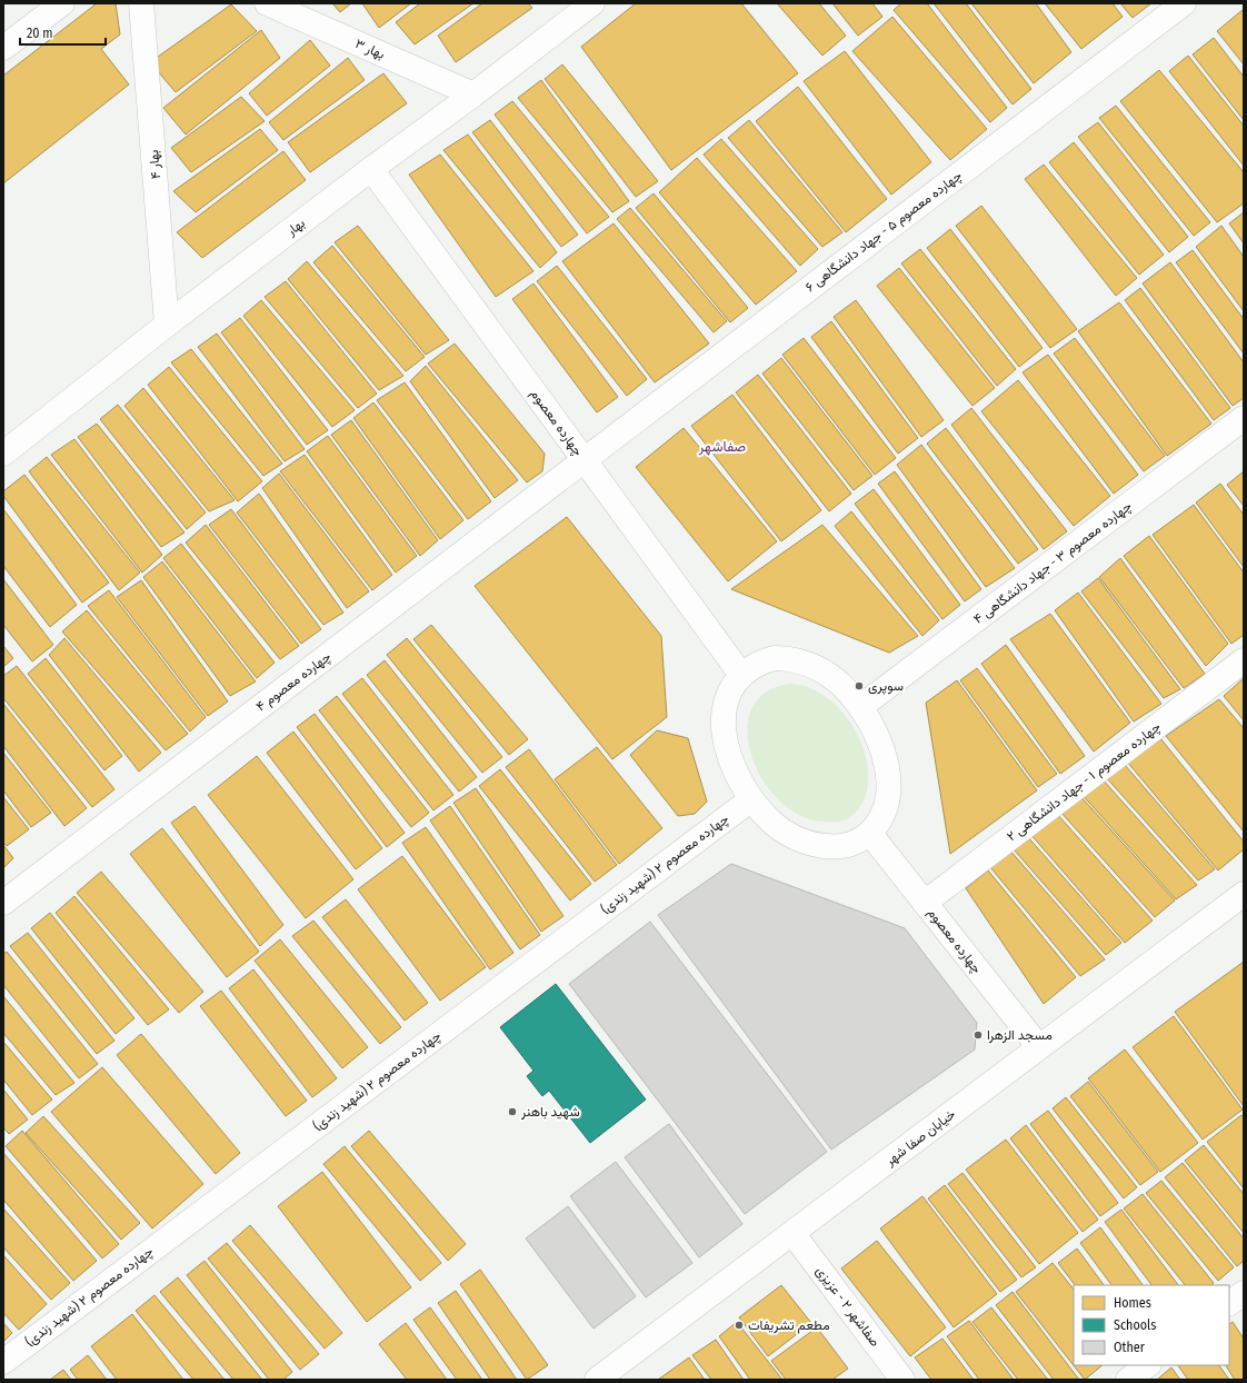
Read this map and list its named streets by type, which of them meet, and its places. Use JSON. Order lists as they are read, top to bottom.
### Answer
{
  "streets": {
    "street": [
      "بهار ۳",
      "بهار ۴",
      "بهار",
      "چهارده معصوم ۵ - جهاد دانشگاهی ۶",
      "چهارده معصوم",
      "چهارده معصوم ۳ - جهاد دانشگاهی ۴",
      "چهارده معصوم ۴",
      "چهارده معصوم ۱ - جهاد دانشگاهی ۲",
      "چهارده معصوم ۲ (شهید زندی)",
      "خیابان صفا شهر",
      "صفاشهر ۲ - عزیزی"
    ]
  },
  "crossings": [
    ["بهار ۳", "بهار"],
    ["بهار ۴", "بهار"],
    ["بهار", "چهارده معصوم"],
    ["چهارده معصوم ۵ - جهاد دانشگاهی ۶", "چهارده معصوم"],
    ["چهارده معصوم ۵ - جهاد دانشگاهی ۶", "چهارده معصوم ۴"],
    ["چهارده معصوم", "چهارده معصوم ۴"],
    ["چهارده معصوم", "چهارده معصوم ۱ - جهاد دانشگاهی ۲"],
    ["چهارده معصوم", "خیابان صفا شهر"],
    ["خیابان صفا شهر", "صفاشهر ۲ - عزیزی"]
  ],
  "districts": ["صفاشهر"],
  "places": [
    "سوپری",
    "مسجد الزهرا",
    "شهید باهنر",
    "مطعم تشريفات"
  ],
  "legend": ["Homes", "Schools", "Other"],
  "scale_bar": "20 m"
}
